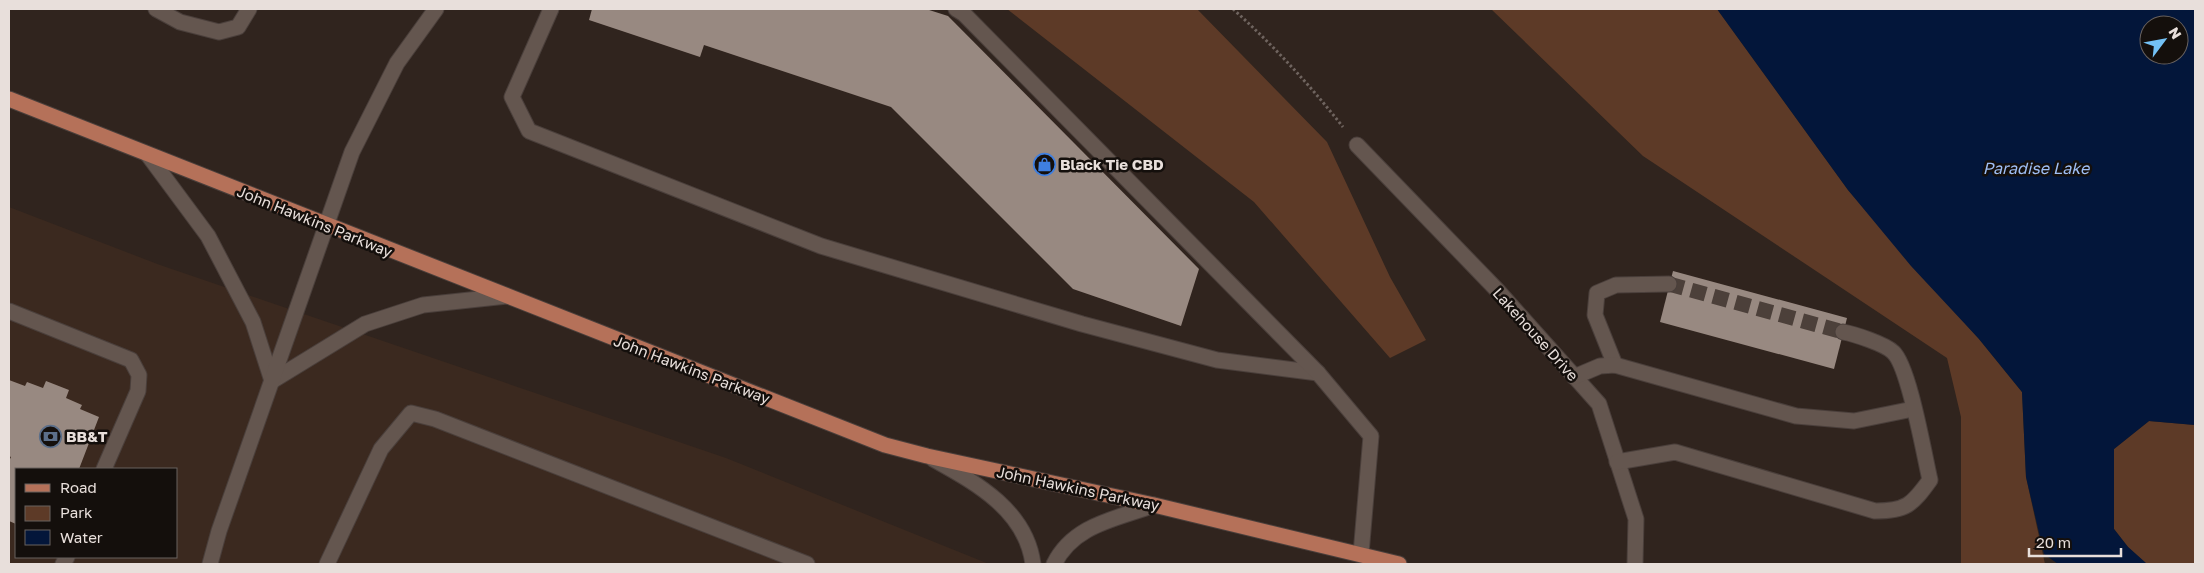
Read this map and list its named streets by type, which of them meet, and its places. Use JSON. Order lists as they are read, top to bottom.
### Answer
{
  "streets": {
    "main road": ["John Hawkins Parkway"],
    "street": ["Lakehouse Drive"]
  },
  "water": ["Paradise Lake"],
  "places": {
    "shop": ["Black Tie CBD"],
    "bank": ["BB&T"]
  },
  "legend": ["Road", "Park", "Water"],
  "scale_bar": "20 m",
  "north": "top right"
}
